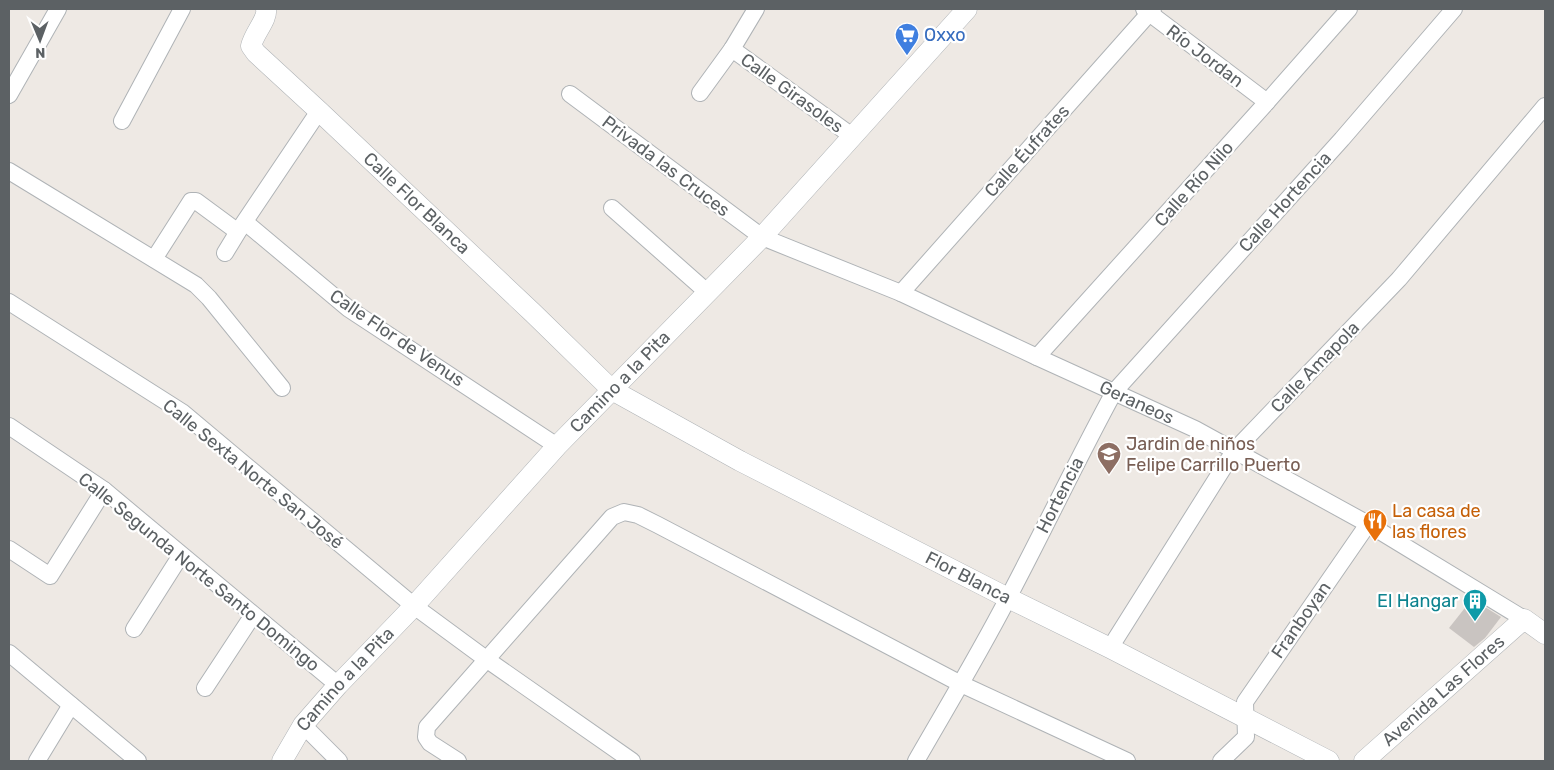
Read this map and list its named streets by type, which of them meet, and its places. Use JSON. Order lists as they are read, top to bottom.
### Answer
{
  "streets": {
    "street": [
      "Río Jordan",
      "Calle Girasoles",
      "Calle Éufrates",
      "Privada las Cruces",
      "Calle Río Nilo",
      "Calle Hortencia",
      "Calle Flor Blanca",
      "Calle Flor de Venus",
      "Calle Amapola",
      "Camino a la Pita",
      "Geraneos",
      "Calle Sexta Norte San José",
      "Hortencia",
      "Calle Segunda Norte Santo Domingo",
      "Flor Blanca",
      "Franboyan",
      "Avenida Las Flores"
    ]
  },
  "crossings": [
    ["Río Jordan", "Calle Éufrates"],
    ["Río Jordan", "Calle Río Nilo"],
    ["Calle Girasoles", "Camino a la Pita"],
    ["Calle Éufrates", "Geraneos"],
    ["Privada las Cruces", "Camino a la Pita"],
    ["Privada las Cruces", "Geraneos"],
    ["Calle Río Nilo", "Geraneos"],
    ["Calle Hortencia", "Geraneos"],
    ["Calle Hortencia", "Hortencia"],
    ["Calle Flor Blanca", "Camino a la Pita"],
    ["Calle Flor Blanca", "Flor Blanca"],
    ["Calle Flor de Venus", "Camino a la Pita"],
    ["Calle Amapola", "Geraneos"],
    ["Calle Amapola", "Flor Blanca"],
    ["Camino a la Pita", "Geraneos"],
    ["Camino a la Pita", "Calle Sexta Norte San José"],
    ["Camino a la Pita", "Calle Segunda Norte Santo Domingo"],
    ["Camino a la Pita", "Flor Blanca"],
    ["Geraneos", "Hortencia"],
    ["Geraneos", "Franboyan"],
    ["Geraneos", "Avenida Las Flores"],
    ["Hortencia", "Flor Blanca"],
    ["Flor Blanca", "Franboyan"]
  ],
  "places": {
    "supermarket": ["Oxxo"],
    "school or university": ["Jardin de niños Felipe Carrillo Puerto"],
    "restaurant": ["La casa de las flores"],
    "building": ["El Hangar"]
  },
  "north": "bottom"
}
